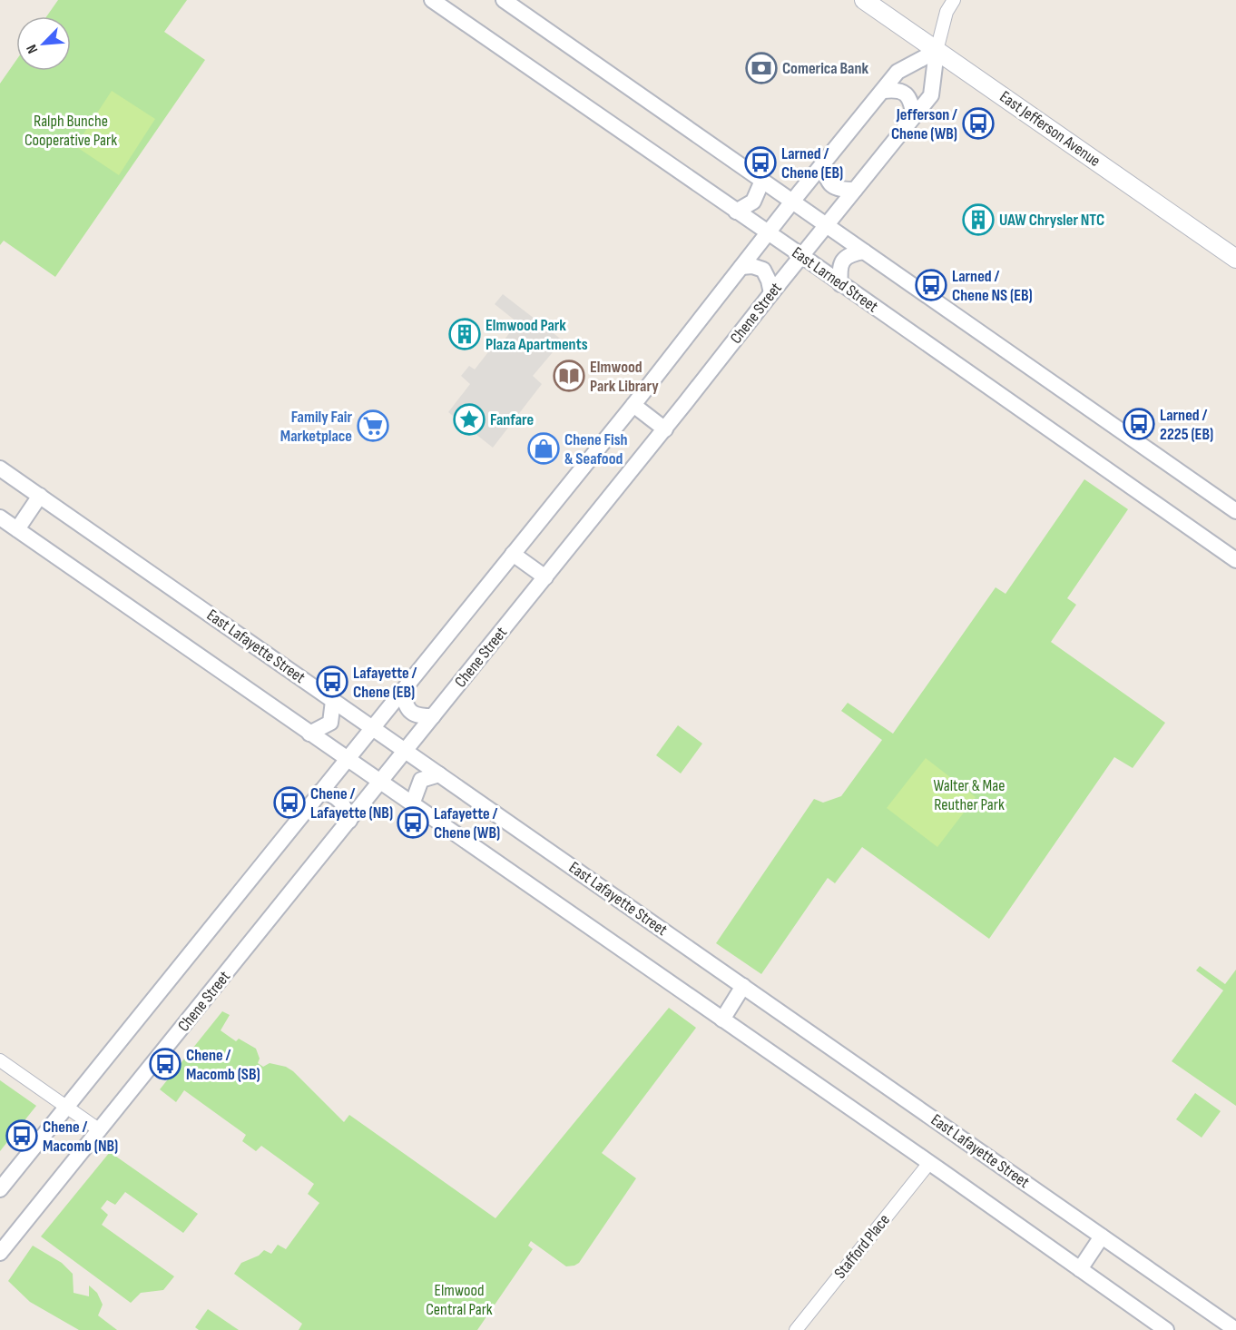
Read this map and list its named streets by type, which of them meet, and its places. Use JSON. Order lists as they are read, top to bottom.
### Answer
{
  "streets": {
    "main road": ["East Jefferson Avenue"],
    "street": [
      "East Larned Street",
      "Chene Street",
      "East Lafayette Street",
      "Stafford Place"
    ]
  },
  "crossings": [
    ["East Jefferson Avenue", "Chene Street"],
    ["East Larned Street", "Chene Street"],
    ["Chene Street", "East Lafayette Street"]
  ],
  "parks": ["Ralph Bunche Cooperative Park", "Walter & Mae Reuther Park", "Elmwood Central Park"],
  "places": {
    "bank": ["Comerica Bank"],
    "bus stop": [
      "Jefferson / Chene (WB)",
      "Larned / Chene (EB)",
      "Larned / Chene NS (EB)",
      "Larned / 2225 (EB)",
      "Lafayette / Chene (EB)",
      "Chene / Lafayette (NB)",
      "Lafayette / Chene (WB)",
      "Chene / Macomb (SB)",
      "Chene / Macomb (NB)"
    ],
    "building": ["UAW Chrysler NTC", "Elmwood Park Plaza Apartments"],
    "library": ["Elmwood Park Library"],
    "place": ["Fanfare"],
    "supermarket": ["Family Fair Marketplace"],
    "shop": ["Chene Fish & Seafood"]
  },
  "north": "bottom left"
}
